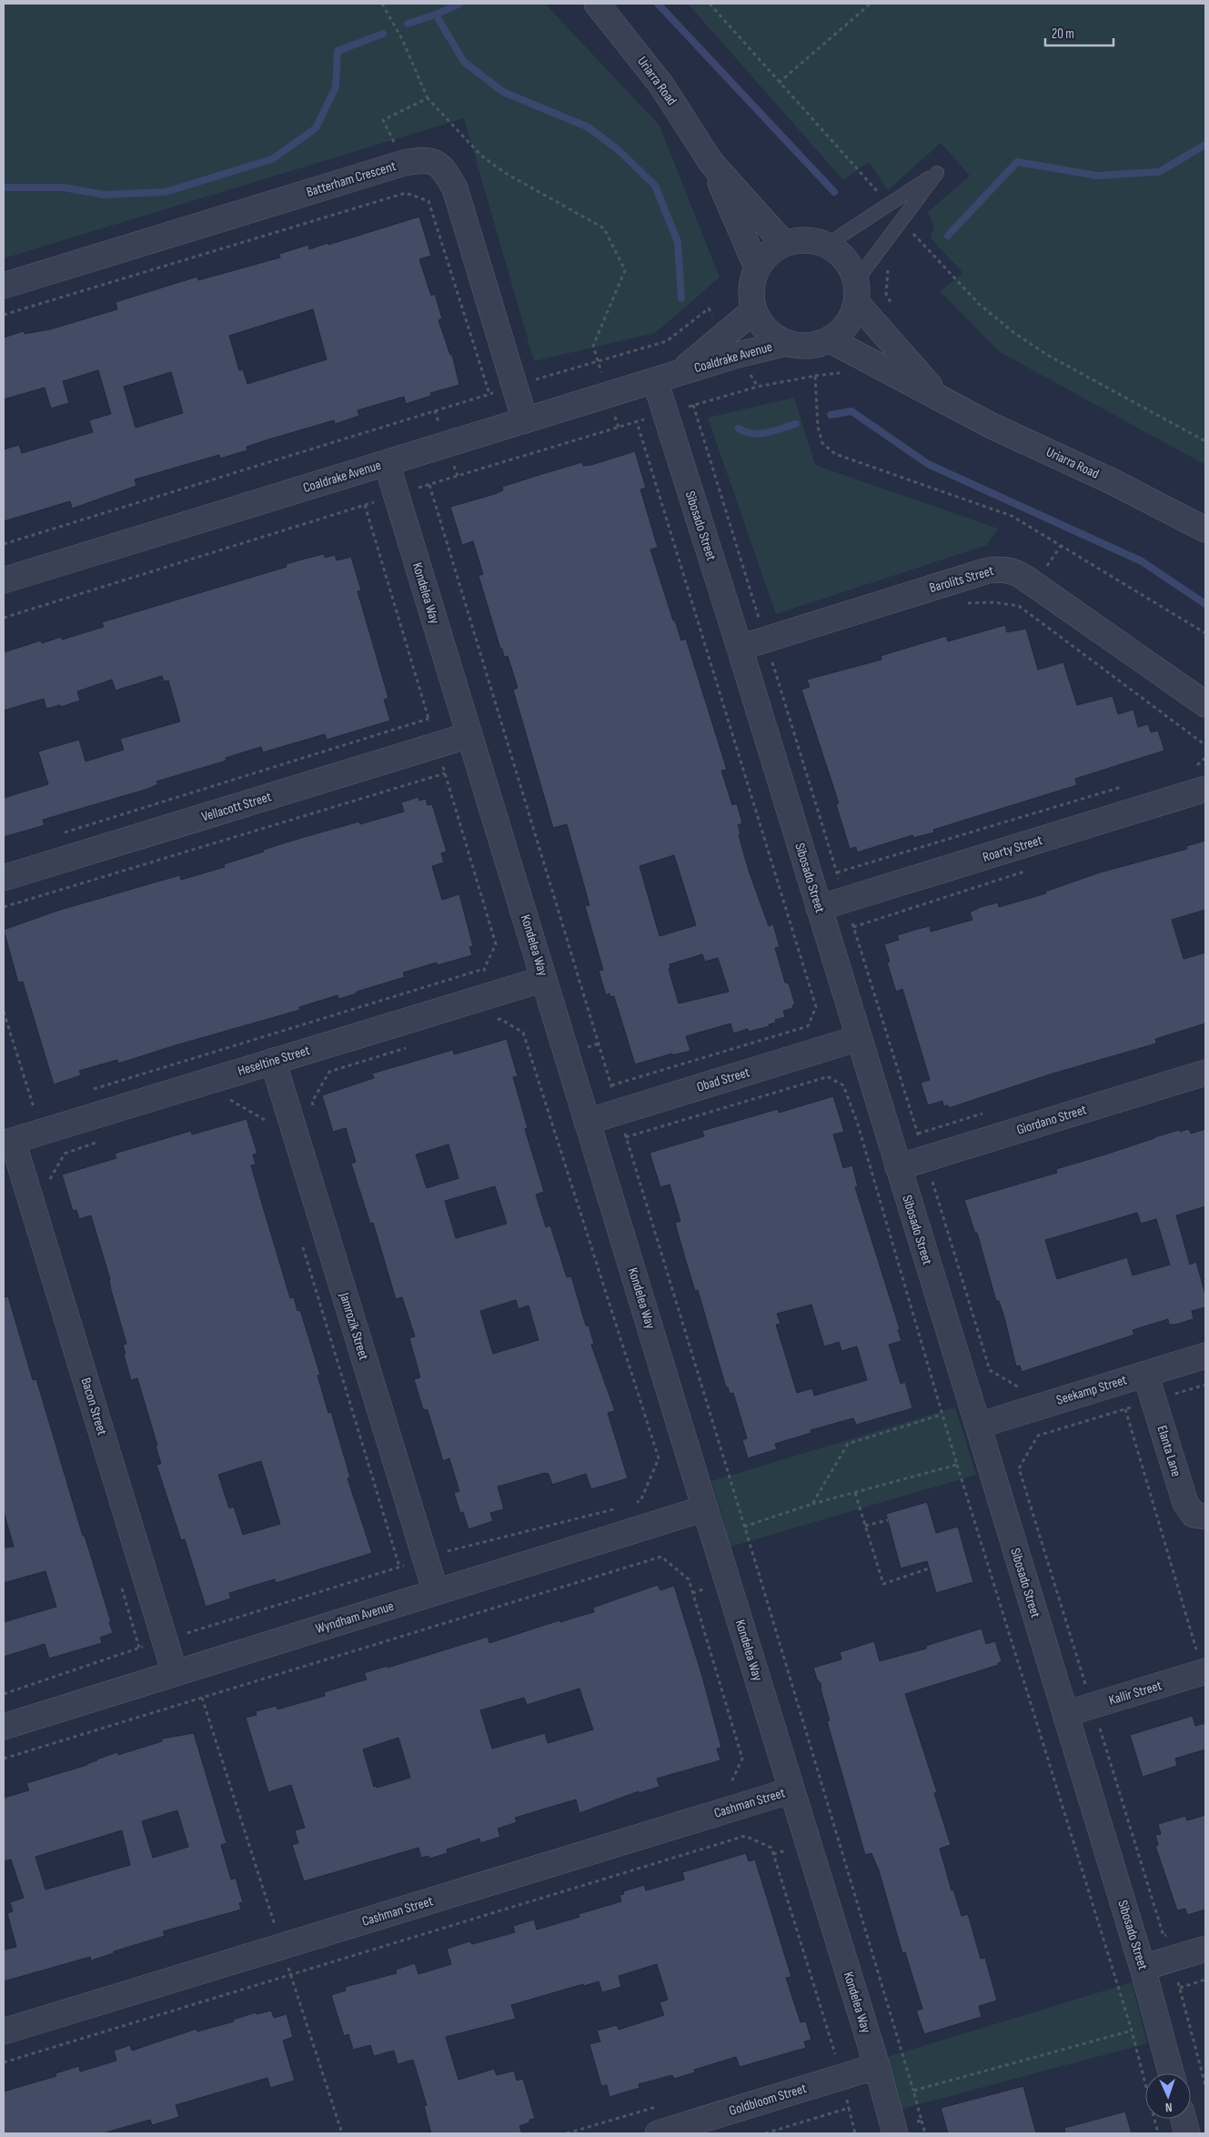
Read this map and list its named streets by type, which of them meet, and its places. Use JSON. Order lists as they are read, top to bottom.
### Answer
{
  "streets": {
    "street": [
      "Uriarra Road",
      "Batterham Crescent",
      "Coaldrake Avenue",
      "Sibosado Street",
      "Barolits Street",
      "Kondelea Way",
      "Vellacott Street",
      "Roarty Street",
      "Heseltine Street",
      "Obad Street",
      "Giordano Street",
      "Jamrozik Street",
      "Seekamp Street",
      "Bacon Street",
      "Elanta Lane",
      "Wyndham Avenue",
      "Kallir Street",
      "Cashman Street",
      "Goldbloom Street"
    ]
  },
  "crossings": [
    ["Uriarra Road", "Coaldrake Avenue"],
    ["Batterham Crescent", "Coaldrake Avenue"],
    ["Coaldrake Avenue", "Sibosado Street"],
    ["Coaldrake Avenue", "Kondelea Way"],
    ["Sibosado Street", "Barolits Street"],
    ["Sibosado Street", "Roarty Street"],
    ["Sibosado Street", "Obad Street"],
    ["Sibosado Street", "Giordano Street"],
    ["Sibosado Street", "Seekamp Street"],
    ["Sibosado Street", "Kallir Street"],
    ["Kondelea Way", "Vellacott Street"],
    ["Kondelea Way", "Heseltine Street"],
    ["Kondelea Way", "Obad Street"],
    ["Kondelea Way", "Wyndham Avenue"],
    ["Kondelea Way", "Cashman Street"],
    ["Kondelea Way", "Goldbloom Street"],
    ["Heseltine Street", "Jamrozik Street"],
    ["Heseltine Street", "Bacon Street"],
    ["Jamrozik Street", "Wyndham Avenue"],
    ["Seekamp Street", "Elanta Lane"],
    ["Bacon Street", "Wyndham Avenue"]
  ],
  "scale_bar": "20 m",
  "north": "bottom"
}
